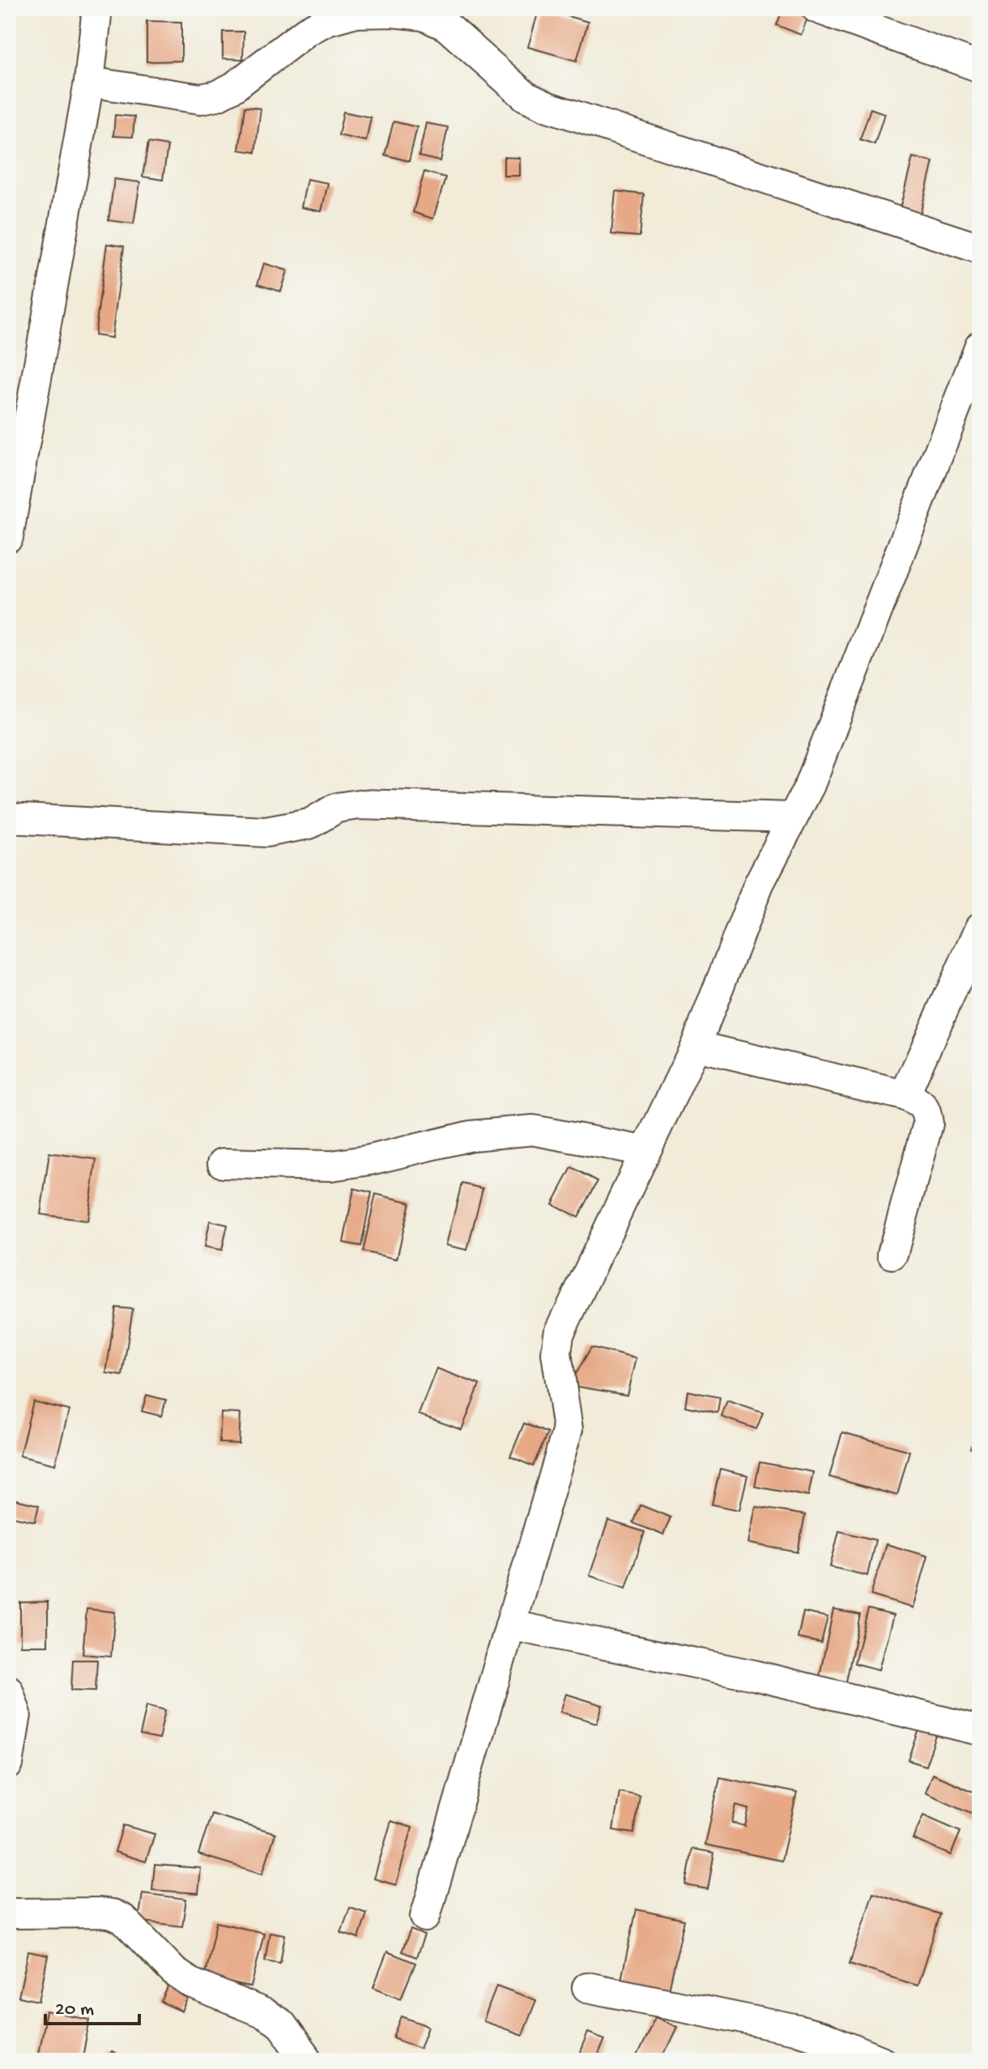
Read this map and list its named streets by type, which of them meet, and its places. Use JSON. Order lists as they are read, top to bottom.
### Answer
{
  "scale_bar": "20 m"
}
